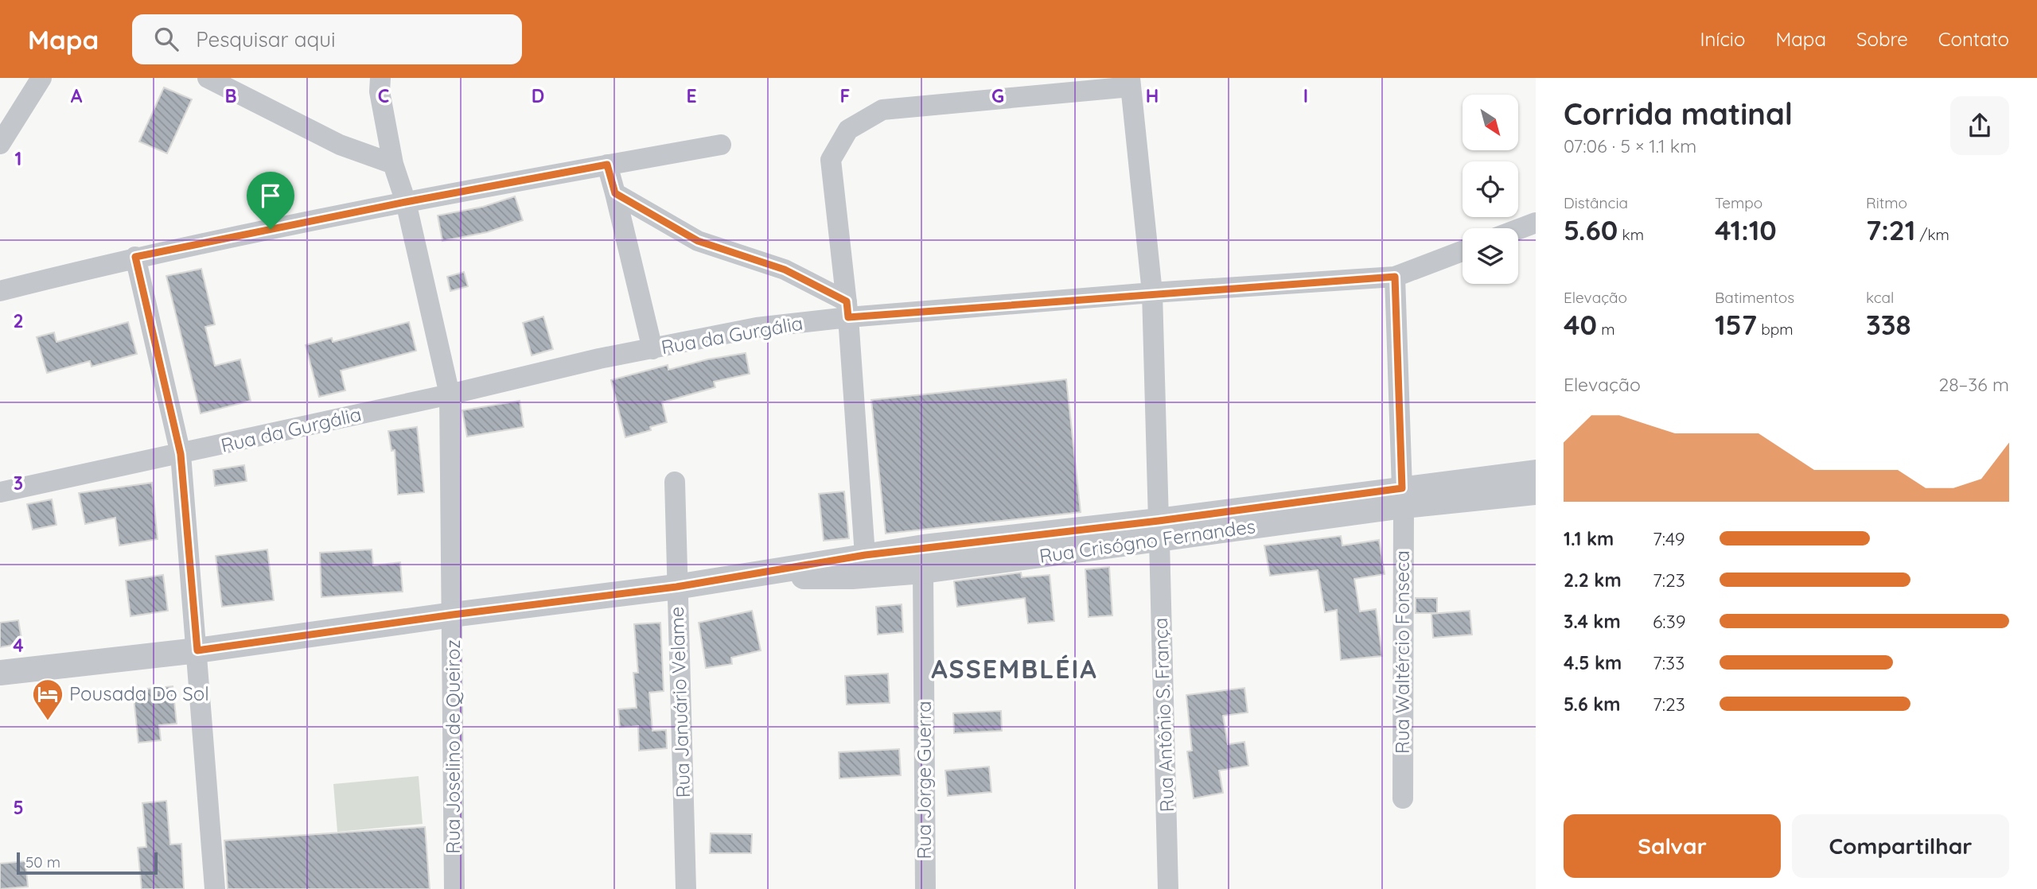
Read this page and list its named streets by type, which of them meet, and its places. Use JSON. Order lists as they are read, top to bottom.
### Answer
{
  "streets": {
    "street": [
      "Rua da Gurgália",
      "Rua Crisógno Fernandes",
      "Rua Waltércio Fonseca",
      "Rua Januário Velame",
      "Rua Antônio S. França",
      "Rua Joselino de Queiroz",
      "Rua Jorge Guerra"
    ]
  },
  "crossings": [
    ["Rua da Gurgália", "Rua Waltércio Fonseca"],
    ["Rua da Gurgália", "Rua Antônio S. França"],
    ["Rua da Gurgália", "Rua Joselino de Queiroz"],
    ["Rua Crisógno Fernandes", "Rua Waltércio Fonseca"],
    ["Rua Crisógno Fernandes", "Rua Januário Velame"],
    ["Rua Crisógno Fernandes", "Rua Antônio S. França"],
    ["Rua Crisógno Fernandes", "Rua Joselino de Queiroz"],
    ["Rua Crisógno Fernandes", "Rua Jorge Guerra"]
  ],
  "districts": ["ASSEMBLÉIA"],
  "places": {
    "hotel": ["Pousada Do Sol"]
  },
  "scale_bar": "50 m",
  "north": "bottom right",
  "page": {
    "header": "Mapa",
    "search": "Pesquisar aqui",
    "nav": [
      "Início",
      "Mapa",
      "Sobre",
      "Contato"
    ],
    "heading": ["Corrida matinal", "07:06 · 5 × 1.1 km"],
    "stats": [
      ["Distância", "5.60 km"],
      ["Tempo", "41:10"],
      ["Ritmo", "7:21 /km"],
      ["Elevação", "40 m"],
      ["Batimentos", "157 bpm"],
      ["kcal", "338"]
    ],
    "chart": ["Elevação", "28–36 m"],
    "list": [
      {
        "name": "1.1 km",
        "note": "7:49"
      },
      {
        "name": "2.2 km",
        "note": "7:23"
      },
      {
        "name": "3.4 km",
        "note": "6:39"
      },
      {
        "name": "4.5 km",
        "note": "7:33"
      },
      {
        "name": "5.6 km",
        "note": "7:23"
      }
    ],
    "buttons": ["Salvar", "Compartilhar"],
    "scale": "50 m"
  },
  "grid": {
    "columns": [
      "A",
      "B",
      "C",
      "D",
      "E",
      "F",
      "G",
      "H",
      "I"
    ],
    "rows": [
      "1",
      "2",
      "3",
      "4",
      "5"
    ]
  }
}
